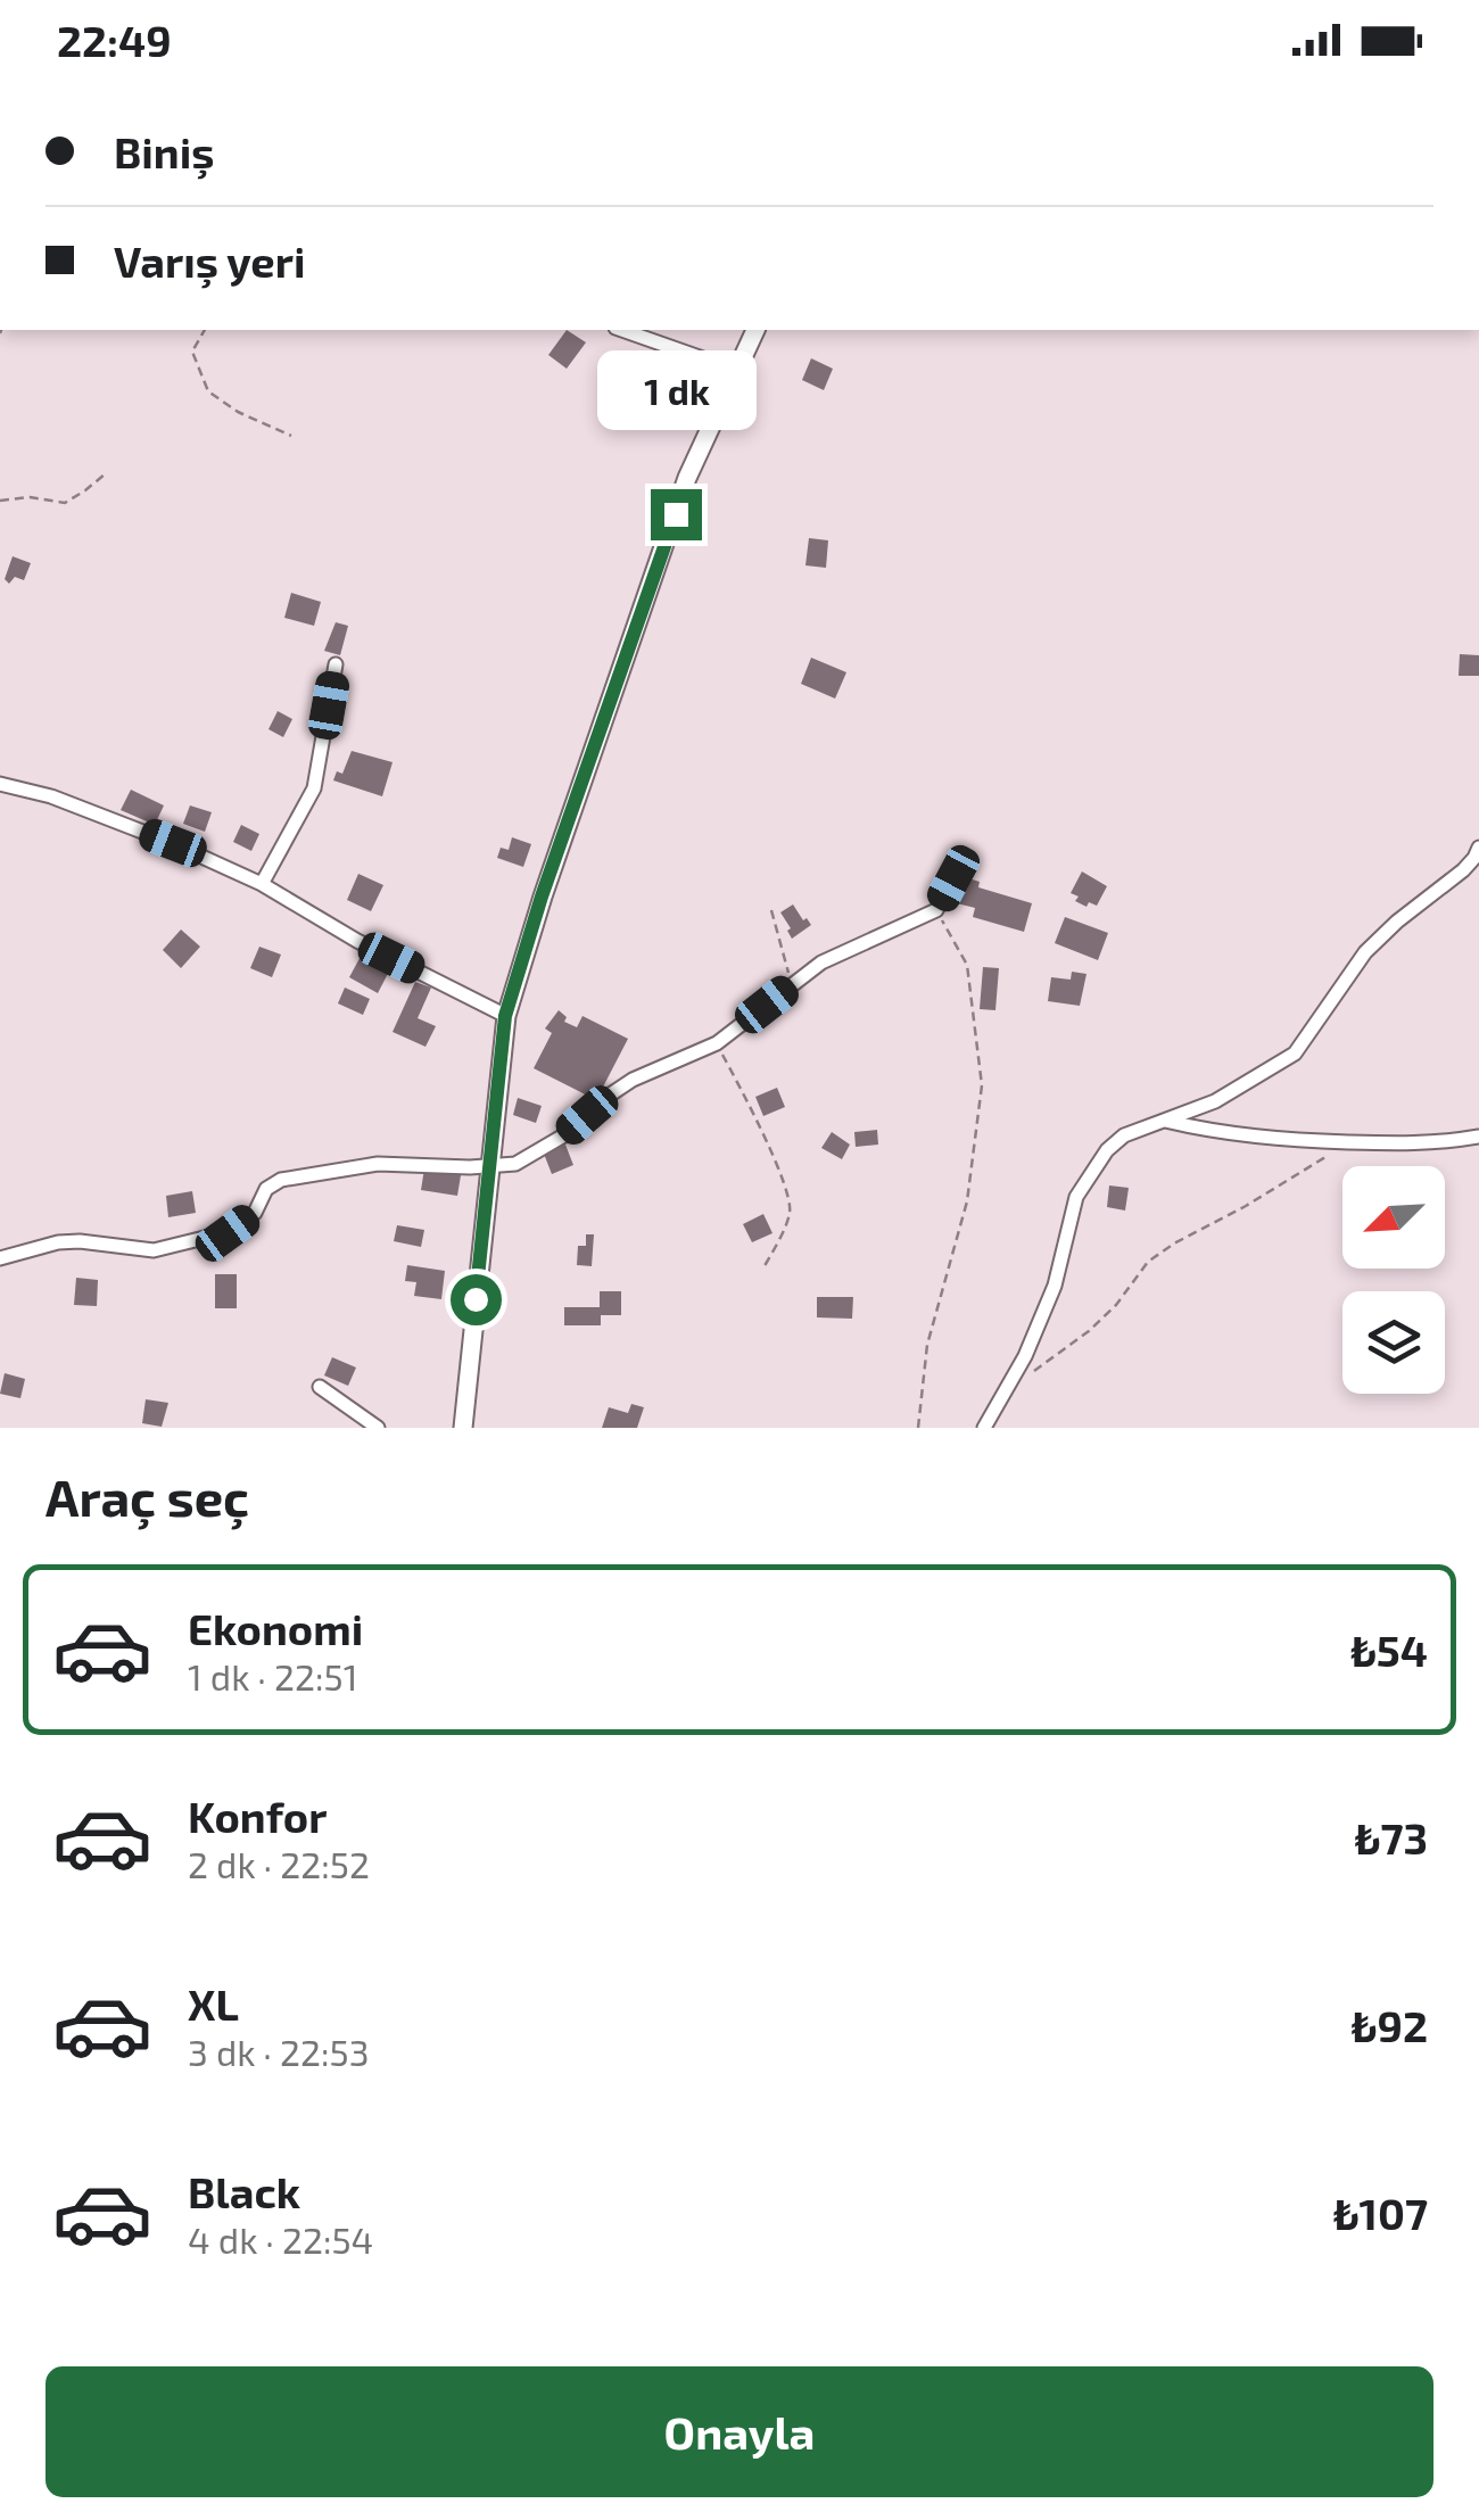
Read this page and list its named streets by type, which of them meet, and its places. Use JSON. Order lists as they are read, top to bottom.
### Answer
{
  "north": "bottom left",
  "page": {
    "status": "22:49",
    "banner": ["Biniş", "Varış yeri"],
    "bubble": "1 dk",
    "heading": "Araç seç",
    "list": [
      {
        "name": "Ekonomi",
        "note": "1 dk · 22:51",
        "value": "₺54"
      },
      {
        "name": "Konfor",
        "note": "2 dk · 22:52",
        "value": "₺73"
      },
      {
        "name": "XL",
        "note": "3 dk · 22:53",
        "value": "₺92"
      },
      {
        "name": "Black",
        "note": "4 dk · 22:54",
        "value": "₺107"
      }
    ],
    "buttons": "Onayla"
  }
}
